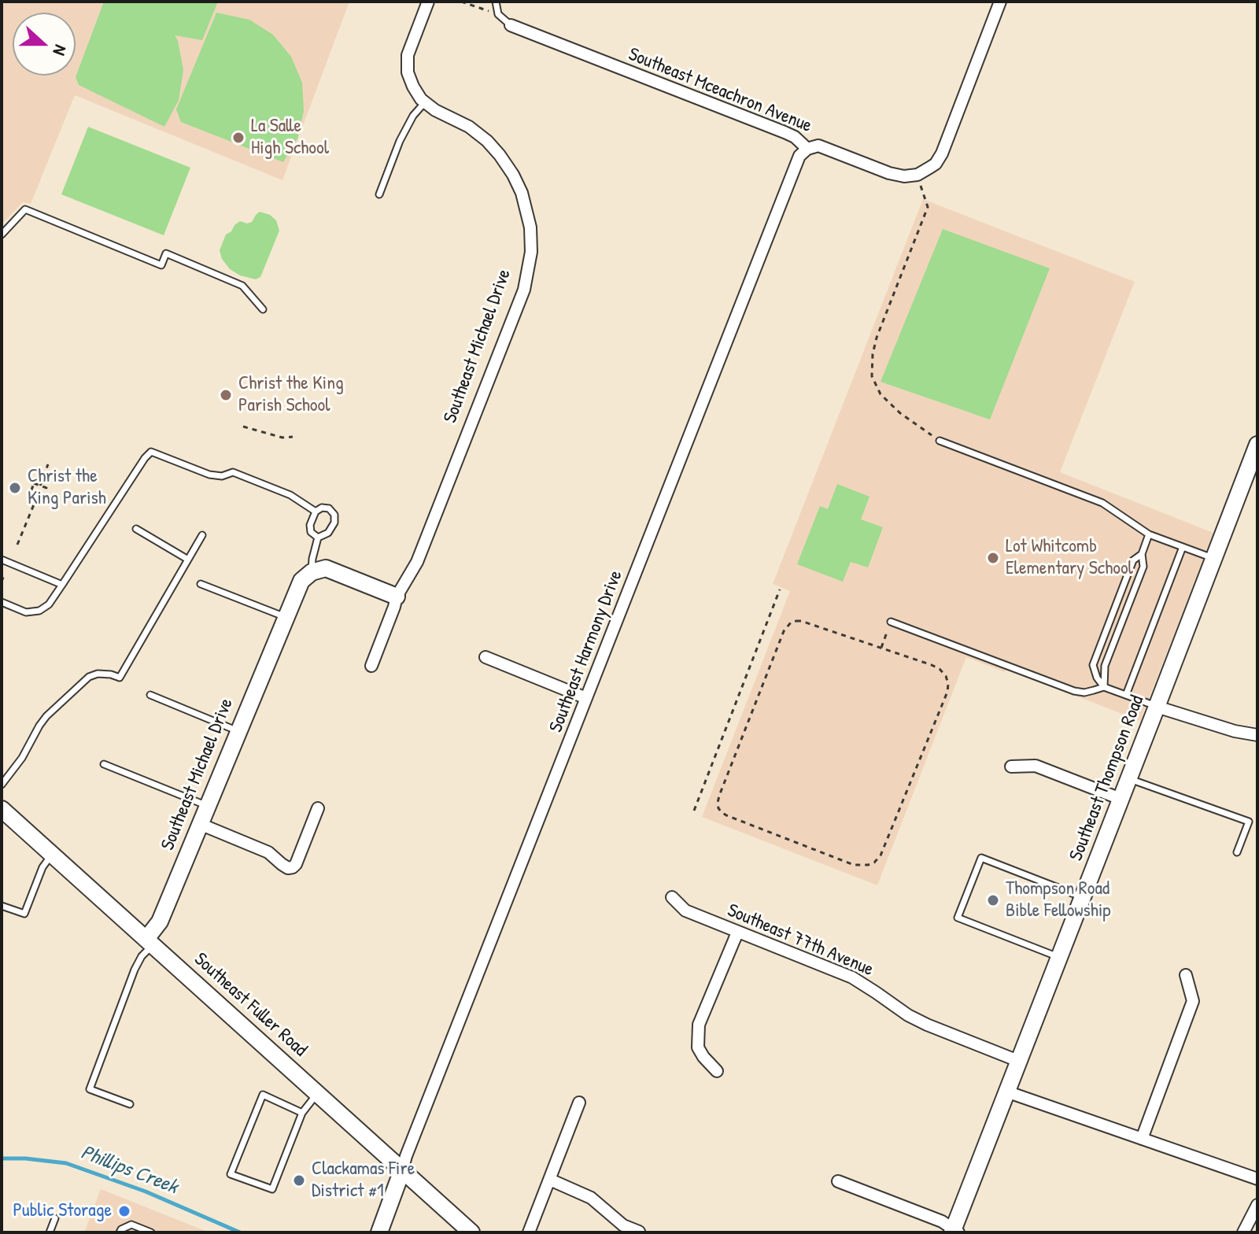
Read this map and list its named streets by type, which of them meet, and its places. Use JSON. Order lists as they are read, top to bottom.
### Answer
{
  "streets": {
    "street": [
      "Southeast Mceachron Avenue",
      "Southeast Michael Drive",
      "Southeast Harmony Drive",
      "Southeast Thompson Road",
      "Southeast 77th Avenue",
      "Southeast Fuller Road"
    ]
  },
  "crossings": [
    ["Southeast Mceachron Avenue", "Southeast Harmony Drive"],
    ["Southeast Michael Drive", "Southeast Fuller Road"],
    ["Southeast Harmony Drive", "Southeast Fuller Road"],
    ["Southeast Thompson Road", "Southeast 77th Avenue"]
  ],
  "water": ["Phillips Creek"],
  "places": [
    "La Salle High School",
    "Christ the King Parish School",
    "Christ the King Parish",
    "Lot Whitcomb Elementary School",
    "Thompson Road Bible Fellowship",
    "Clackamas Fire District #1",
    "Public Storage"
  ],
  "north": "right"
}
